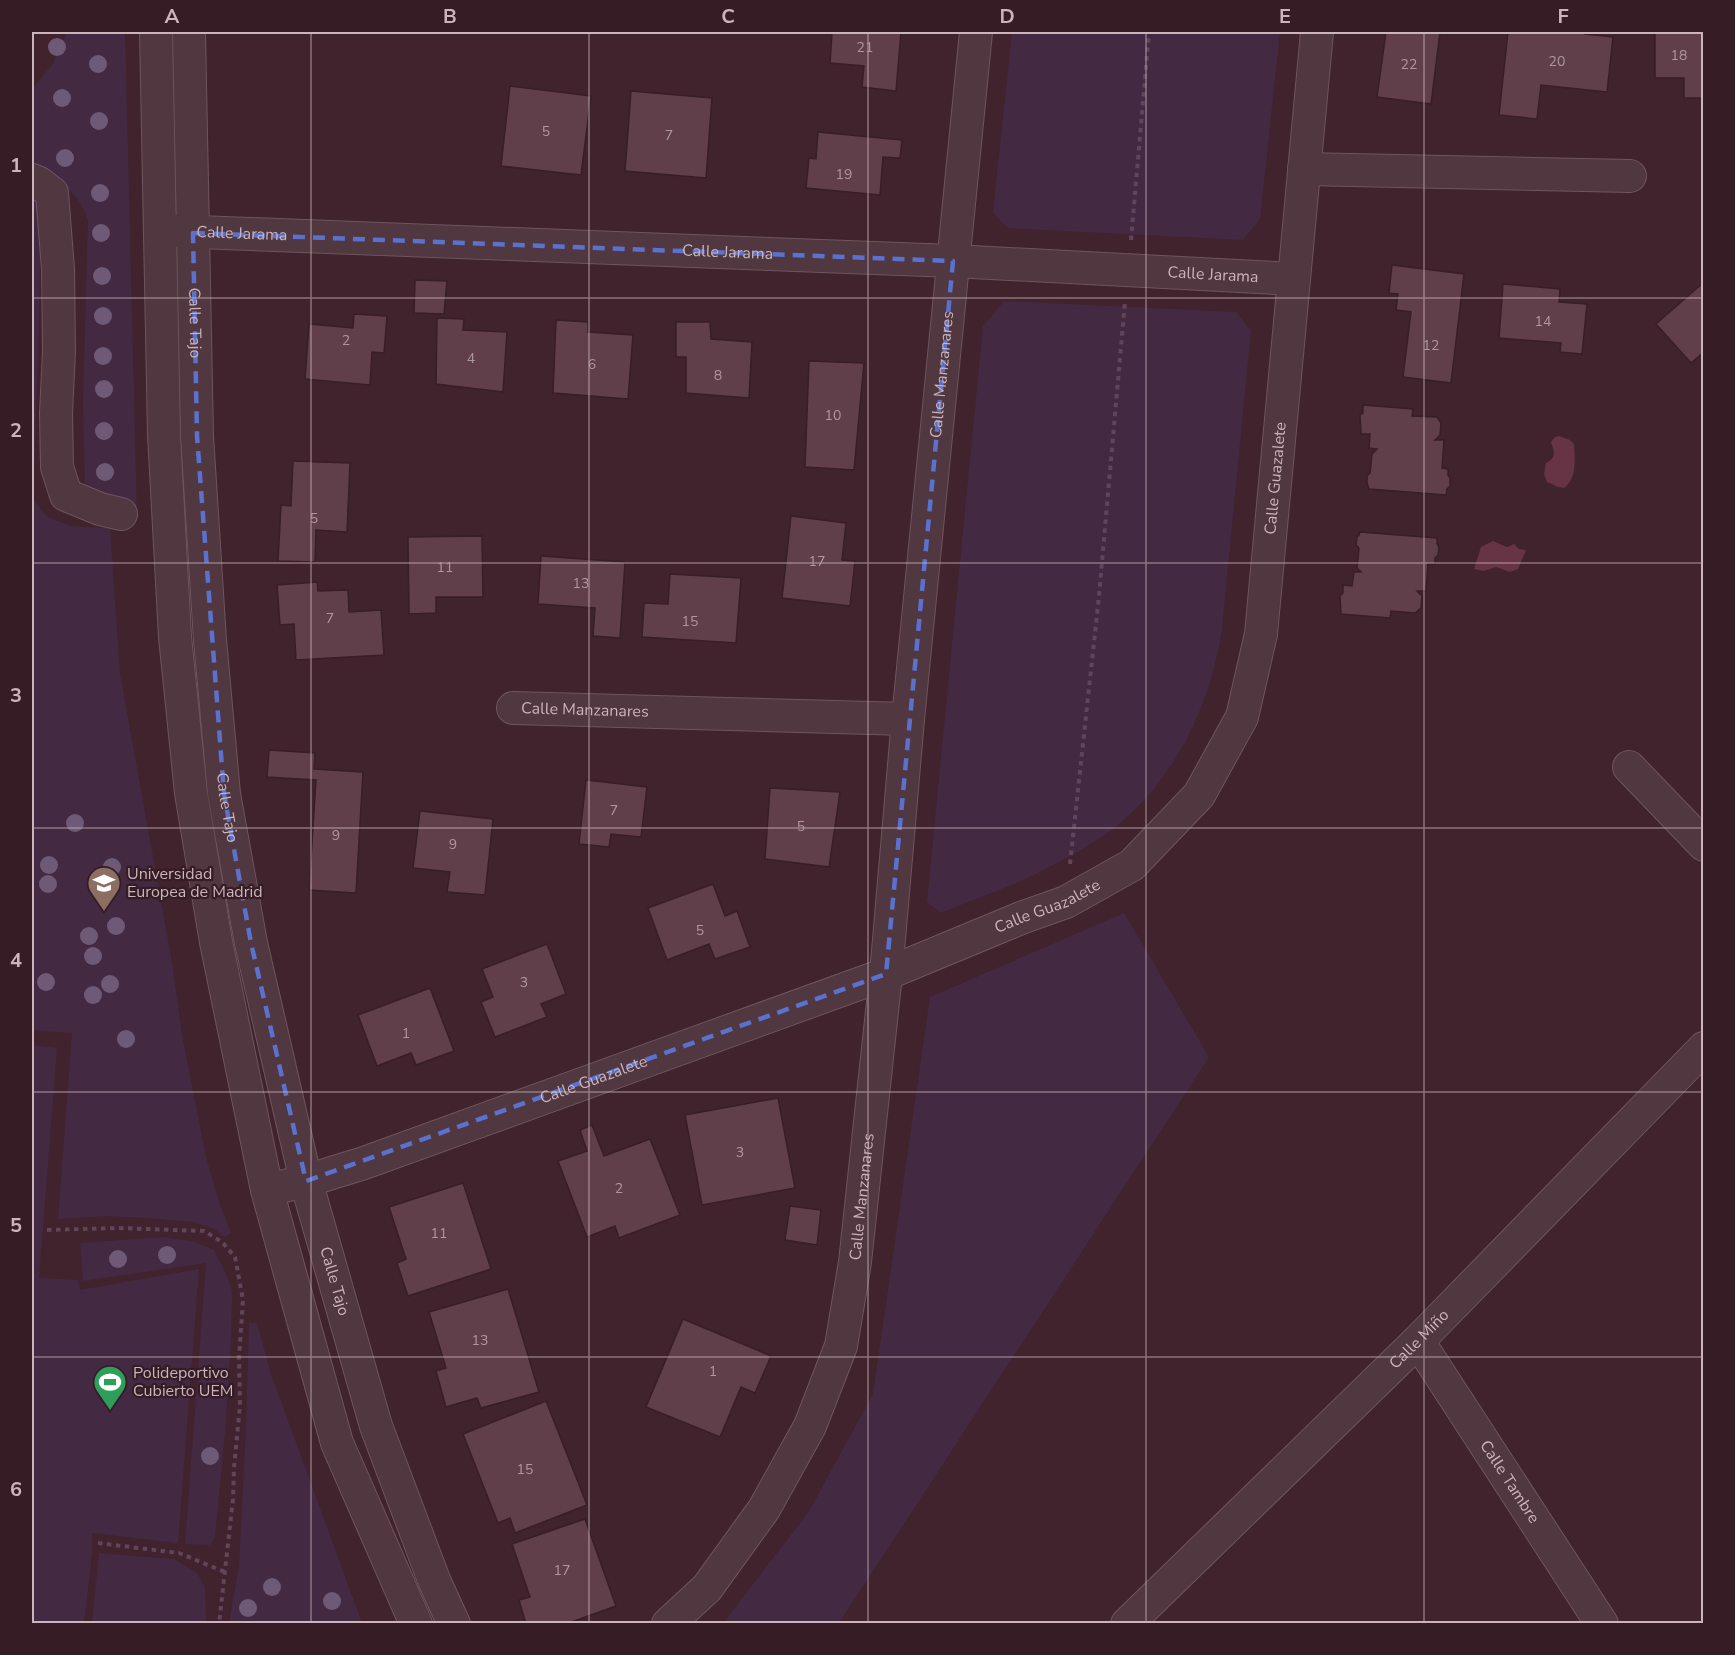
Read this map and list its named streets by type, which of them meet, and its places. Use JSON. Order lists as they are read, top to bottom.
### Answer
{
  "streets": {
    "street": [
      "Calle Jarama",
      "Calle Tajo",
      "Calle Manzanares",
      "Calle Guazalete",
      "Calle Miño",
      "Calle Tambre"
    ]
  },
  "crossings": [
    ["Calle Jarama", "Calle Tajo"],
    ["Calle Jarama", "Calle Manzanares"],
    ["Calle Jarama", "Calle Guazalete"],
    ["Calle Tajo", "Calle Guazalete"],
    ["Calle Manzanares", "Calle Guazalete"],
    ["Calle Miño", "Calle Tambre"]
  ],
  "places": {
    "school or university": ["Universidad Europea de Madrid"],
    "sports": ["Polideportivo Cubierto UEM"]
  },
  "house_numbers": [
    "21",
    "18",
    "20",
    "22",
    "5",
    "7",
    "19",
    "14",
    "2",
    "12",
    "4",
    "6",
    "8",
    "10",
    "5",
    "17",
    "11",
    "13",
    "7",
    "15",
    "7",
    "5",
    "9",
    "9",
    "5",
    "3",
    "1",
    "3",
    "2",
    "11",
    "13",
    "1",
    "15",
    "17"
  ],
  "grid": {
    "columns": [
      "A",
      "B",
      "C",
      "D",
      "E",
      "F"
    ],
    "rows": [
      "1",
      "2",
      "3",
      "4",
      "5",
      "6"
    ]
  }
}
